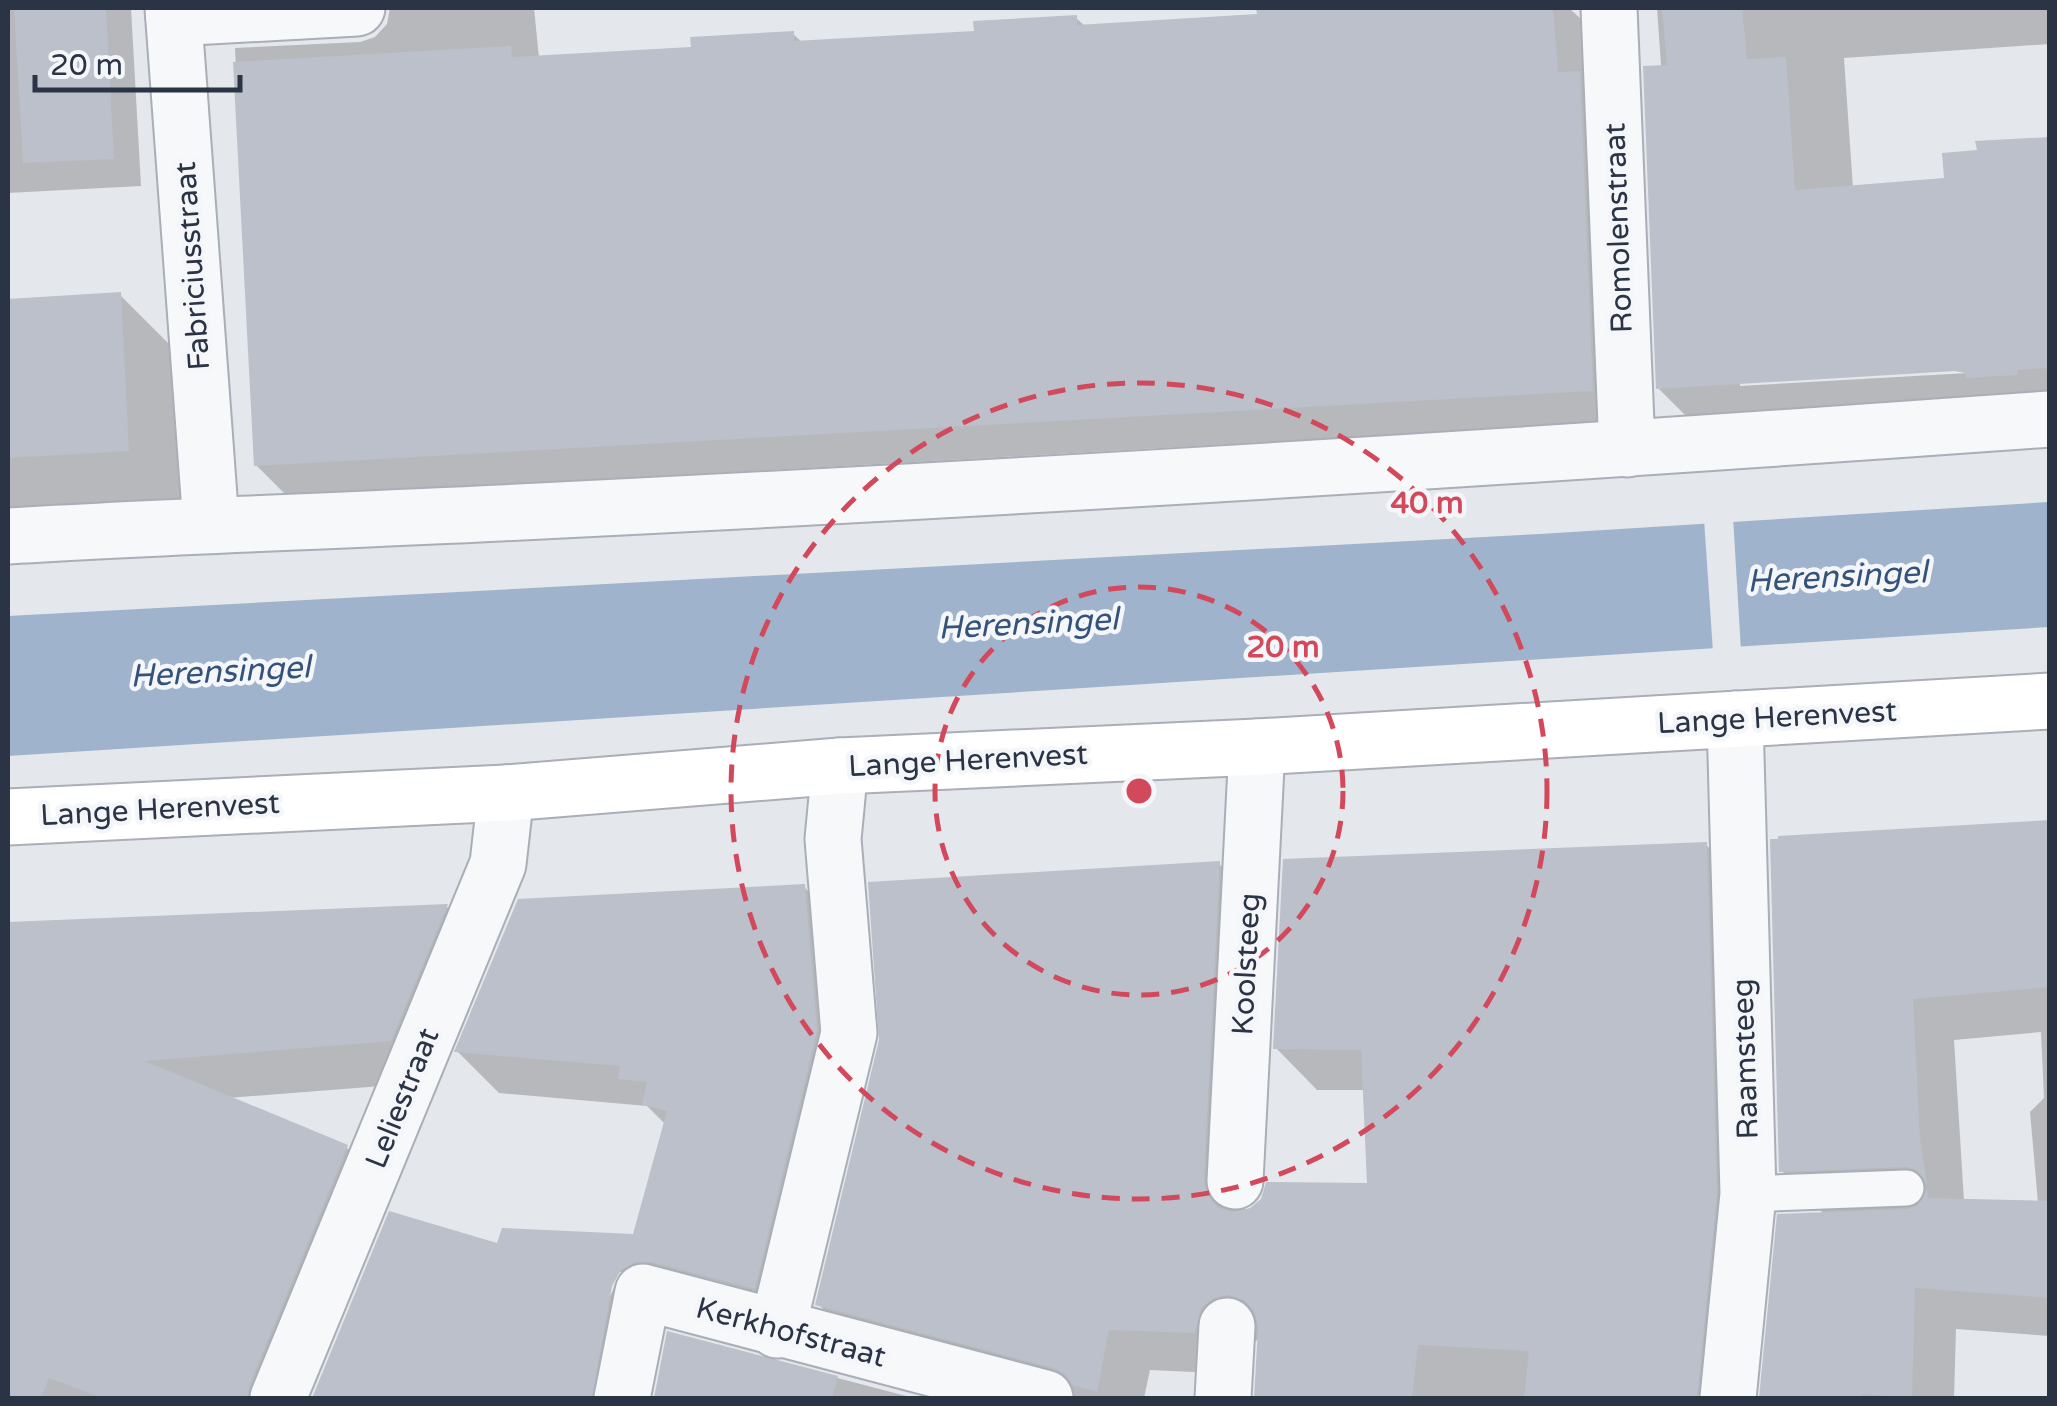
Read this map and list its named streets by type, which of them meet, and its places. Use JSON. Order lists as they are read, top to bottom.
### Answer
{
  "streets": {
    "main road": ["Lange Herenvest"],
    "street": [
      "Romolenstraat",
      "Fabriciusstraat",
      "Koolsteeg",
      "Raamsteeg",
      "Leliestraat",
      "Kerkhofstraat"
    ]
  },
  "crossings": [
    ["Lange Herenvest", "Koolsteeg"],
    ["Lange Herenvest", "Raamsteeg"],
    ["Lange Herenvest", "Leliestraat"]
  ],
  "water": ["Herensingel"],
  "scale_bar": "20 m",
  "rings": ["40 m", "20 m"]
}
